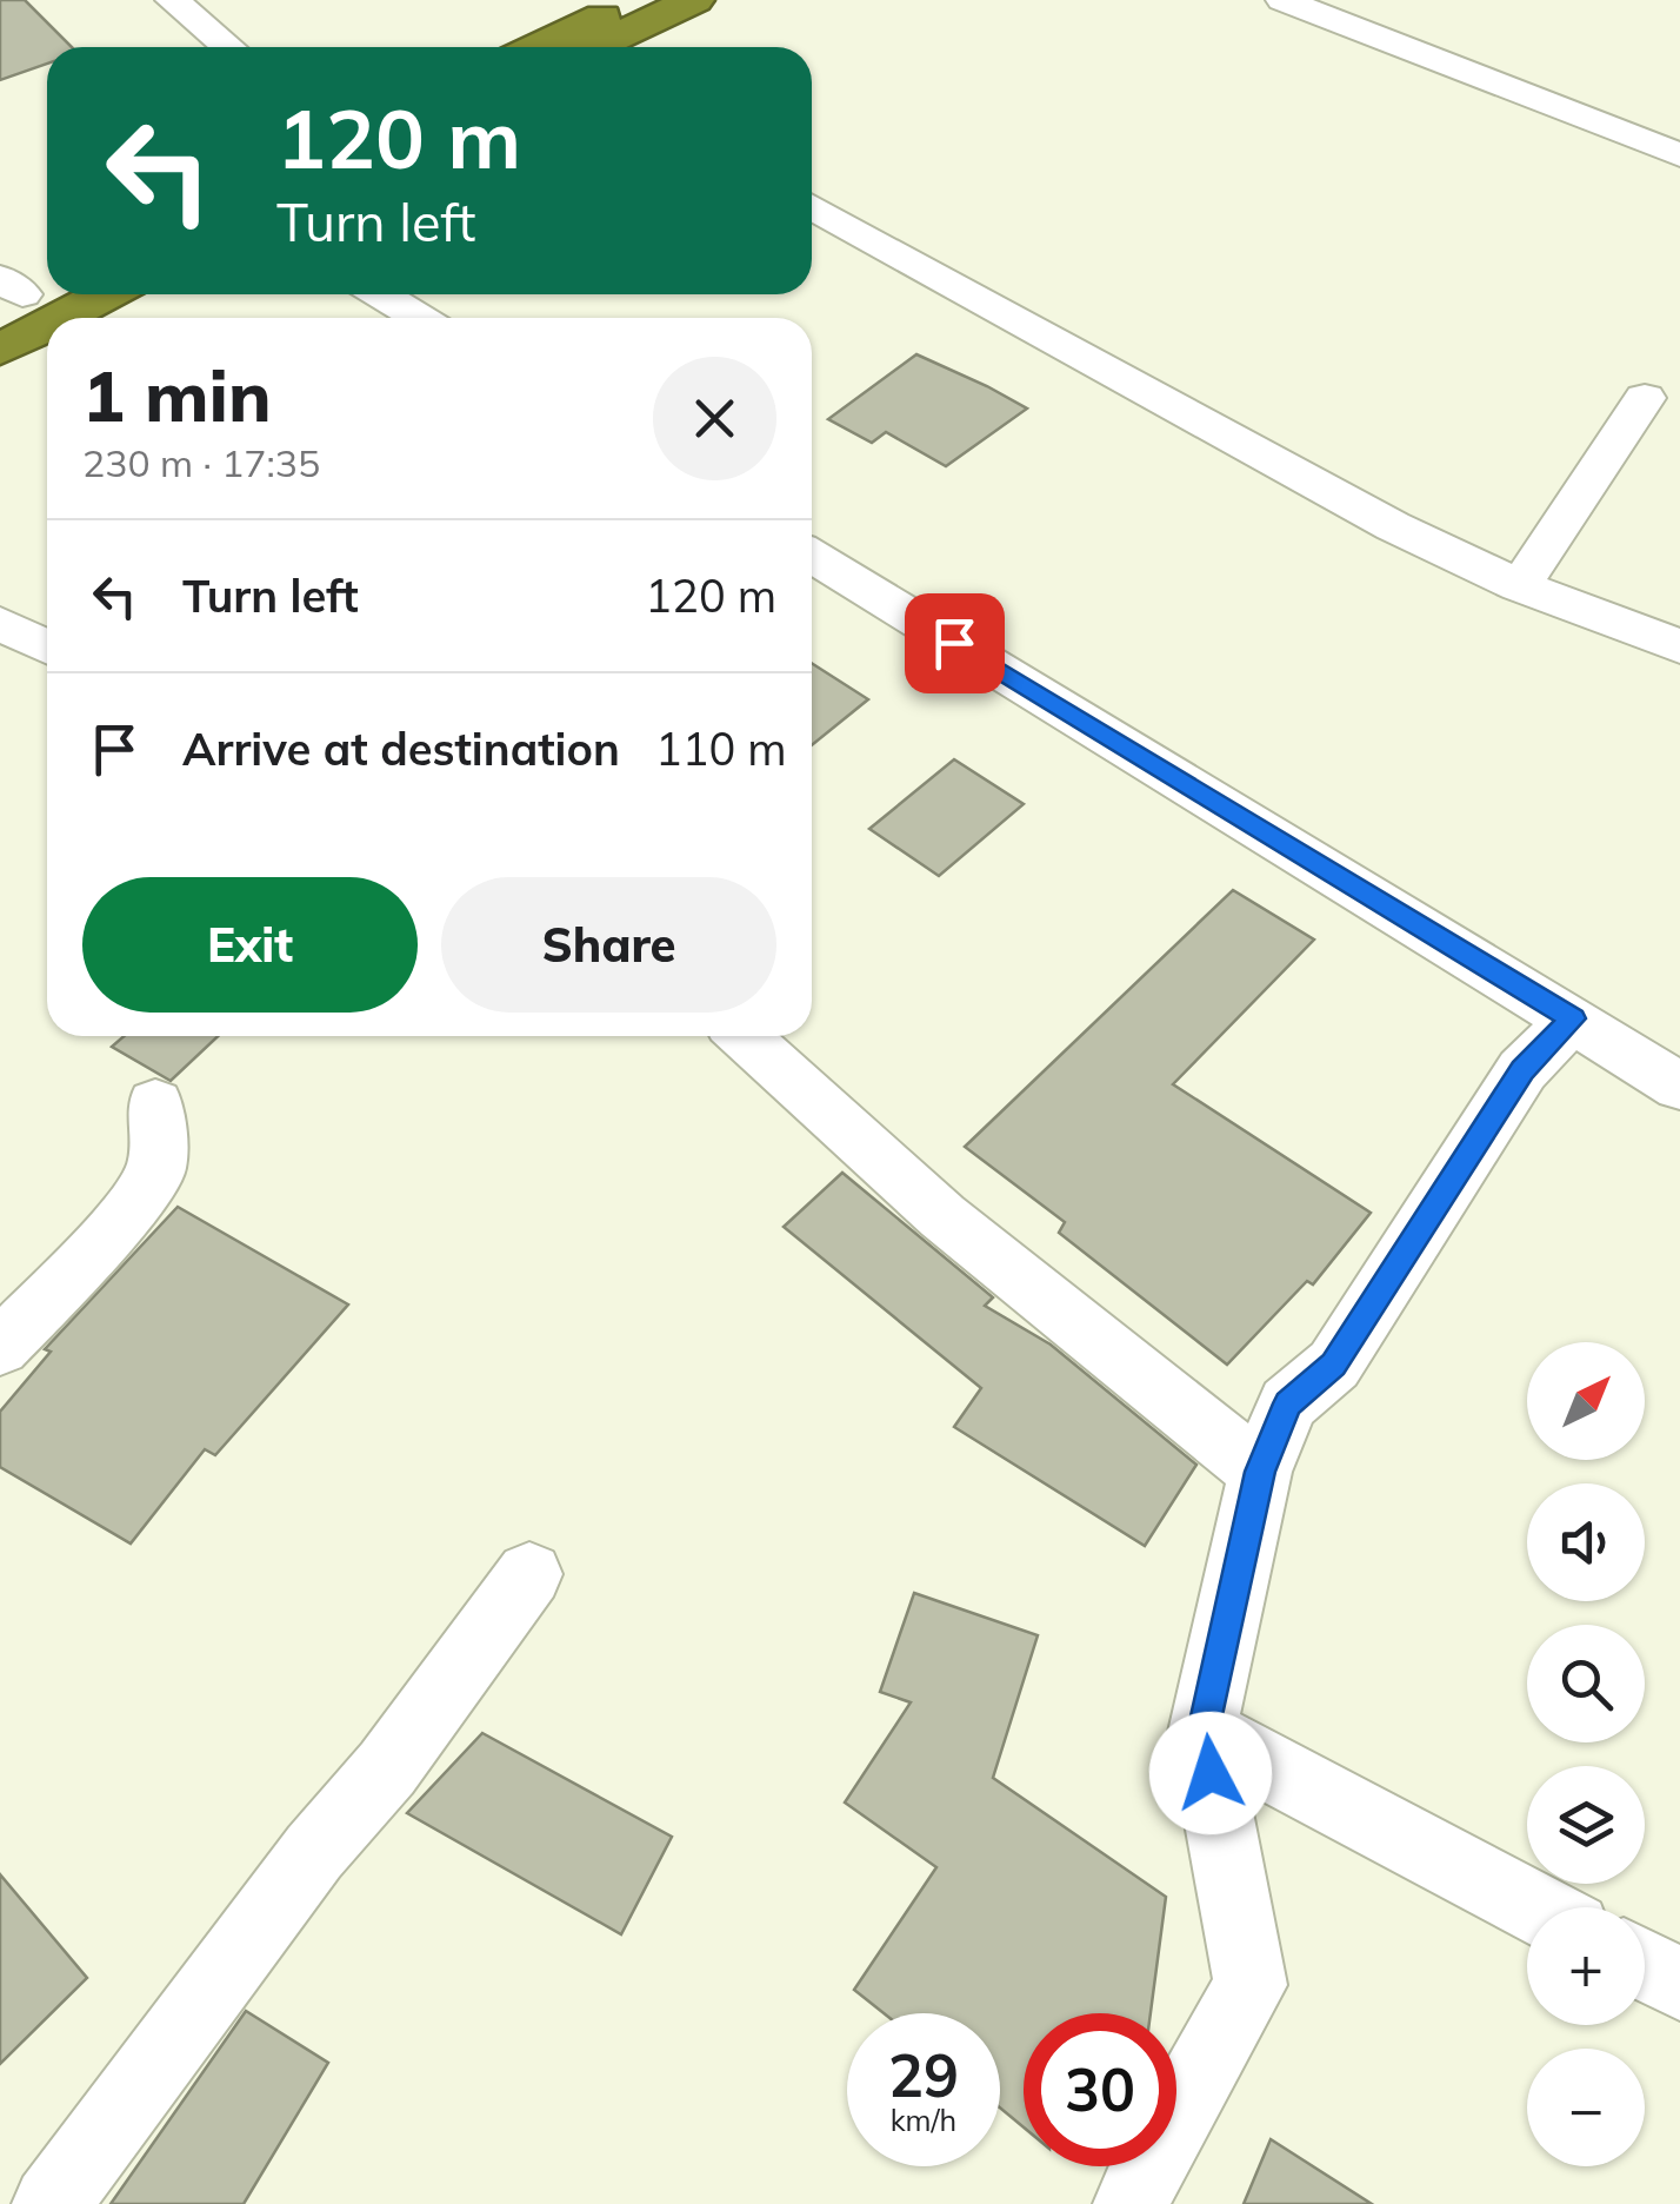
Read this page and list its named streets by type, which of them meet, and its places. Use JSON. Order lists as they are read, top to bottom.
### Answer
{
  "north": "top right",
  "page": {
    "turn": ["120 m", "Turn left"],
    "heading": ["1 min", "230 m · 17:35"],
    "list": [
      {
        "name": "Turn left",
        "value": "120 m"
      },
      {
        "name": "Arrive at destination",
        "value": "110 m"
      }
    ],
    "buttons": ["Exit", "Share"],
    "map_buttons": ["+", "−"],
    "speed": "29 km/h",
    "limit": "30"
  }
}
